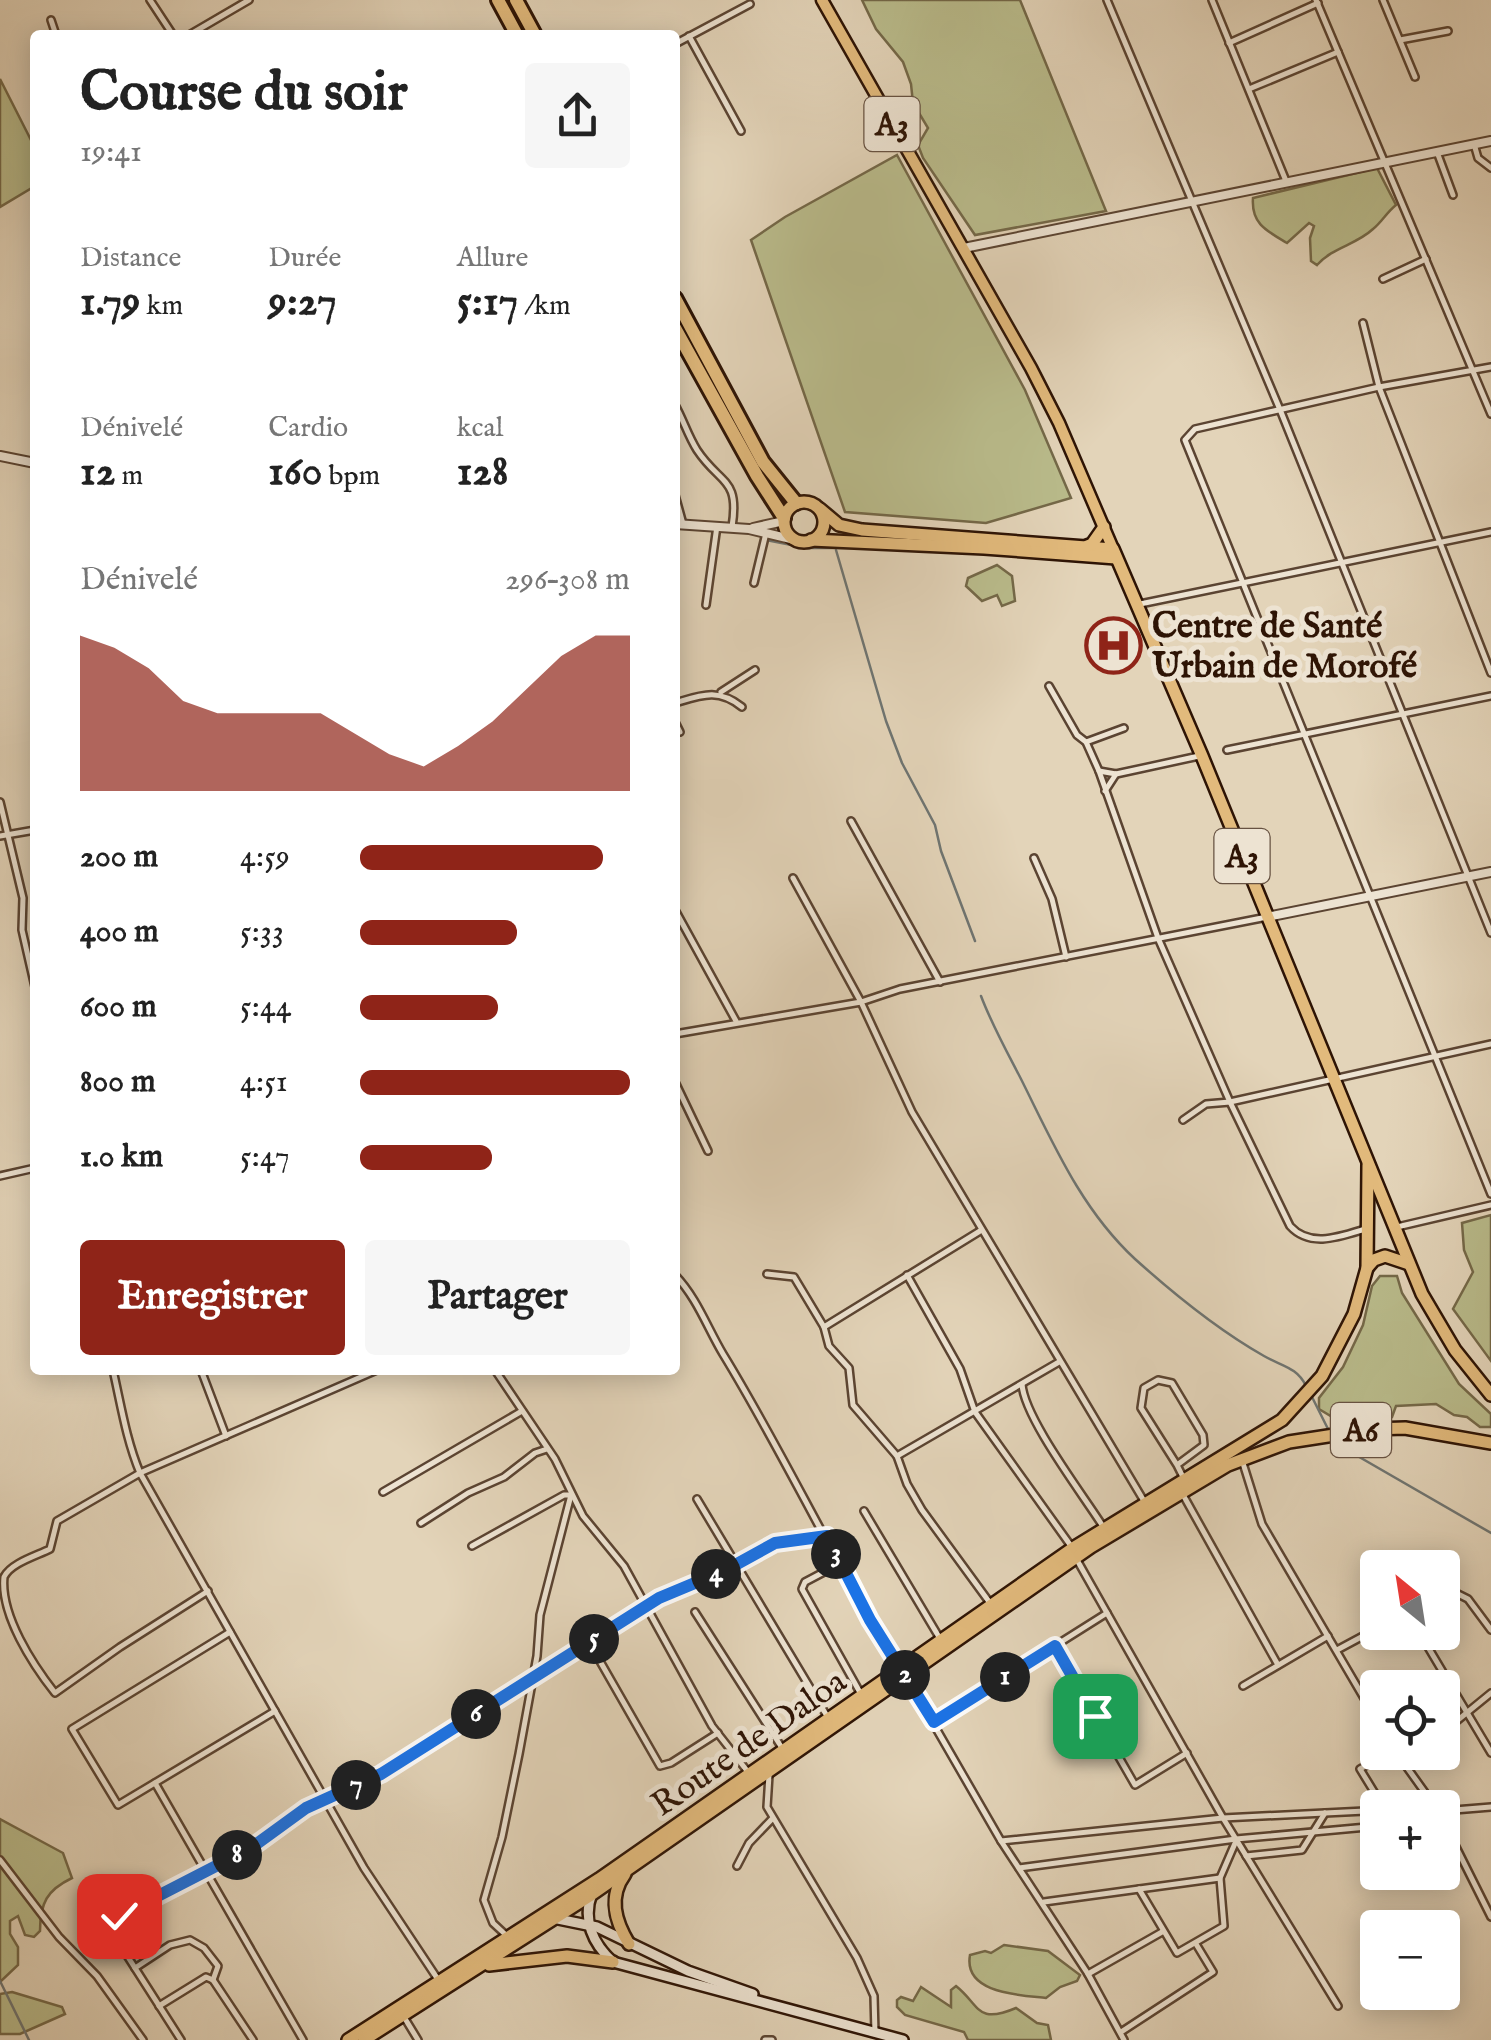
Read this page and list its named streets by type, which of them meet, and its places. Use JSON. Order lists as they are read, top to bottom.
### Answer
{
  "streets": {
    "highway": ["A3", "A6", "Route de Daloa"]
  },
  "crossings": [
    ["A3", "A6"],
    ["A6", "Route de Daloa"]
  ],
  "places": {
    "hospital": ["Centre de Santé Urbain de Morofé"]
  },
  "north": "top left",
  "page": {
    "heading": ["Course du soir", "19:41"],
    "stats": [
      ["Distance", "1.79 km"],
      ["Durée", "9:27"],
      ["Allure", "5:17 /km"],
      ["Dénivelé", "12 m"],
      ["Cardio", "160 bpm"],
      ["kcal", "128"]
    ],
    "chart": ["Dénivelé", "296–308 m"],
    "list": [
      {
        "name": "200 m",
        "note": "4:59"
      },
      {
        "name": "400 m",
        "note": "5:33"
      },
      {
        "name": "600 m",
        "note": "5:44"
      },
      {
        "name": "800 m",
        "note": "4:51"
      },
      {
        "name": "1.0 km",
        "note": "5:47"
      }
    ],
    "buttons": ["Enregistrer", "Partager"],
    "pins": [
      "3",
      "4",
      "5",
      "2",
      "1",
      "6",
      "7",
      "8"
    ],
    "map_buttons": ["+", "−"]
  }
}
